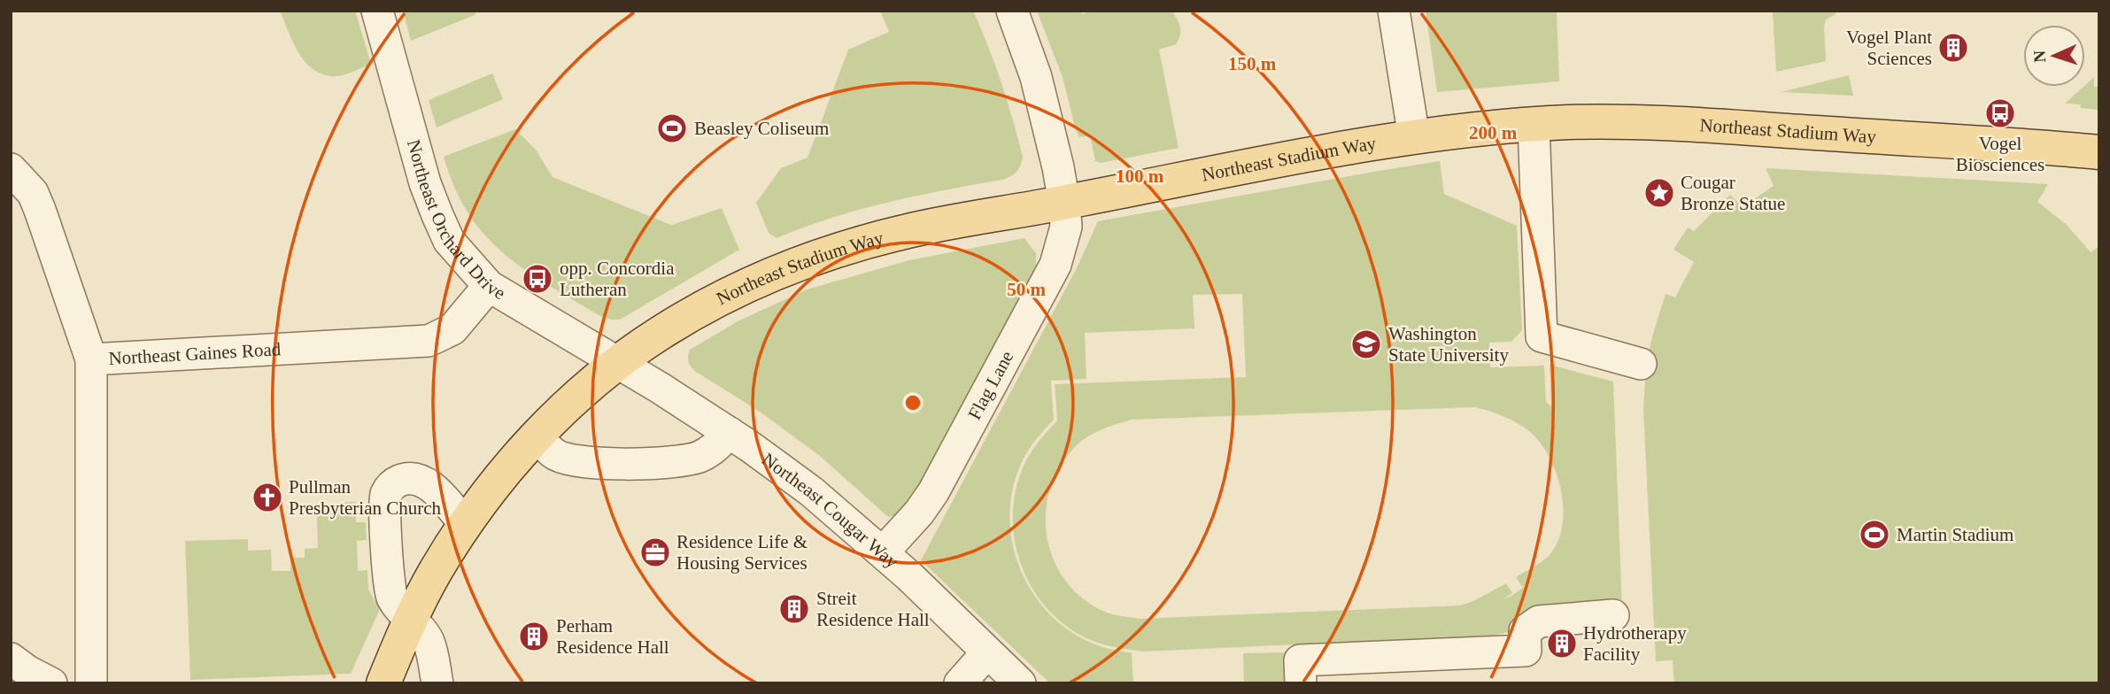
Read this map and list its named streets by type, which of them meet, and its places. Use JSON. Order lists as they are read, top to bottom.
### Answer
{
  "streets": {
    "main road": ["Northeast Stadium Way"],
    "street": [
      "Northeast Orchard Drive",
      "Northeast Gaines Road",
      "Flag Lane",
      "Northeast Cougar Way"
    ]
  },
  "crossings": [
    ["Northeast Stadium Way", "Northeast Orchard Drive"],
    ["Northeast Stadium Way", "Flag Lane"],
    ["Northeast Stadium Way", "Northeast Cougar Way"],
    ["Northeast Orchard Drive", "Northeast Gaines Road"],
    ["Northeast Orchard Drive", "Northeast Cougar Way"],
    ["Flag Lane", "Northeast Cougar Way"]
  ],
  "places": {
    "building": [
      "Vogel Plant Sciences",
      "Streit Residence Hall",
      "Perham Residence Hall",
      "Hydrotherapy Facility"
    ],
    "bus stop": ["Vogel Biosciences", "opp. Concordia Lutheran"],
    "sports": ["Beasley Coliseum", "Martin Stadium"],
    "place": ["Cougar Bronze Statue"],
    "school or university": ["Washington State University"],
    "church": ["Pullman Presbyterian Church"],
    "office": ["Residence Life & Housing Services"]
  },
  "north": "left",
  "rings": [
    "150 m",
    "200 m",
    "100 m",
    "50 m"
  ]
}
